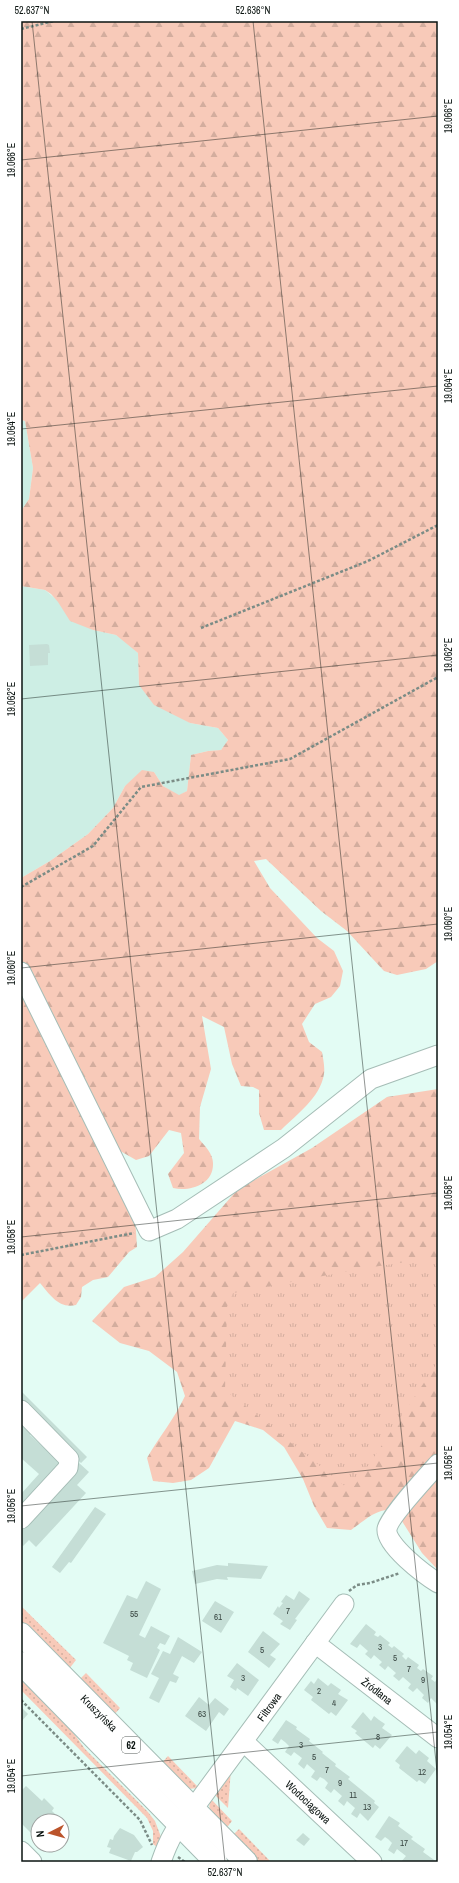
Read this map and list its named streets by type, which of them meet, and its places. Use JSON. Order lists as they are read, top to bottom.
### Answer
{
  "streets": {
    "main road": ["Kruszyńska", "62"],
    "street": ["Źródlana", "Filtrowa", "Wodociągowa"]
  },
  "crossings": [
    ["Źródlana", "Filtrowa"],
    ["Filtrowa", "Kruszyńska"],
    ["Filtrowa", "Wodociągowa"]
  ],
  "house_numbers": [
    "7",
    "55",
    "61",
    "3",
    "5",
    "5",
    "7",
    "3",
    "9",
    "2",
    "4",
    "63",
    "8",
    "3",
    "5",
    "7",
    "12",
    "9",
    "11",
    "13",
    "17"
  ],
  "north": "left",
  "coordinates": [
    "52.637°N",
    "52.636°N",
    "19.066°E",
    "19.064°E",
    "19.062°E",
    "19.060°E",
    "19.058°E",
    "19.056°E",
    "19.054°E"
  ]
}
